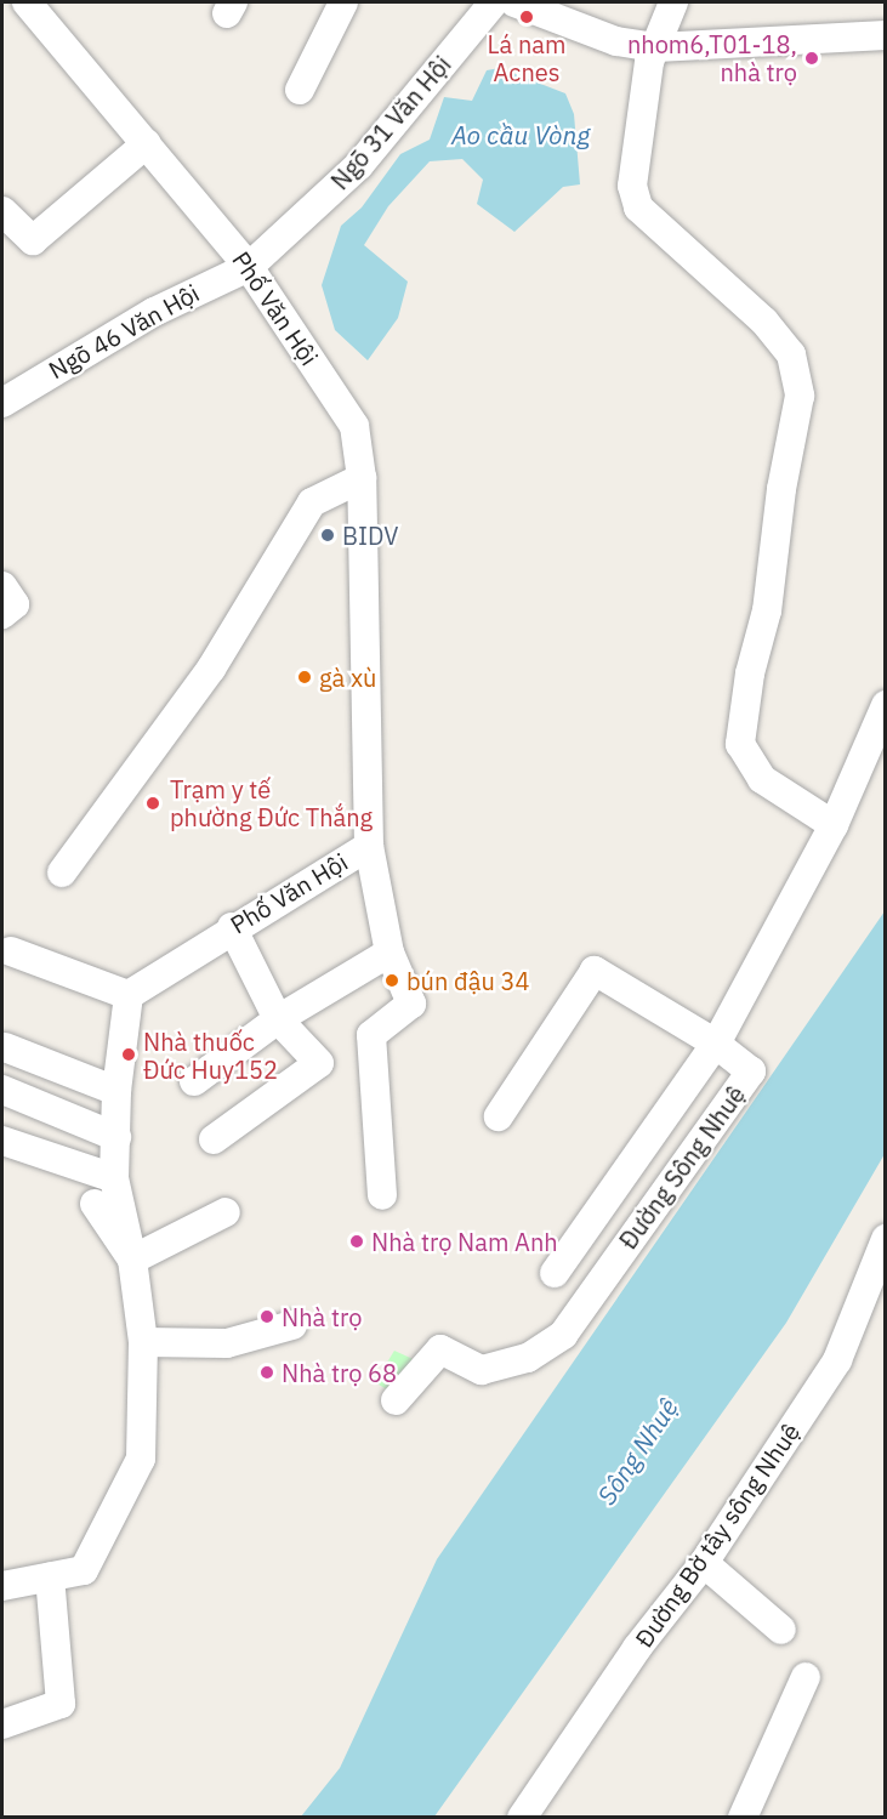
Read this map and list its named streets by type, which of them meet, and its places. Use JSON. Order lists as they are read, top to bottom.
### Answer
{
  "streets": {
    "street": [
      "Ngõ 31 Văn Hội",
      "Phố Văn Hội",
      "Ngõ 46 Văn Hội",
      "Đường Sông Nhuệ",
      "Đường Bờ tây sông Nhuệ"
    ]
  },
  "crossings": [
    ["Ngõ 31 Văn Hội", "Phố Văn Hội"],
    ["Ngõ 31 Văn Hội", "Ngõ 46 Văn Hội"],
    ["Phố Văn Hội", "Ngõ 46 Văn Hội"]
  ],
  "water": ["Ao cầu Vòng", "Sông Nhuệ"],
  "places": [
    "Lá nam Acnes",
    "nhom6,T01-18, nhà trọ",
    "BIDV",
    "gà xù",
    "Trạm y tế phường Đức Thắng",
    "bún đậu 34",
    "Nhà thuốc Đức Huy152",
    "Nhà trọ Nam Anh",
    "Nhà trọ",
    "Nhà trọ 68"
  ]
}
